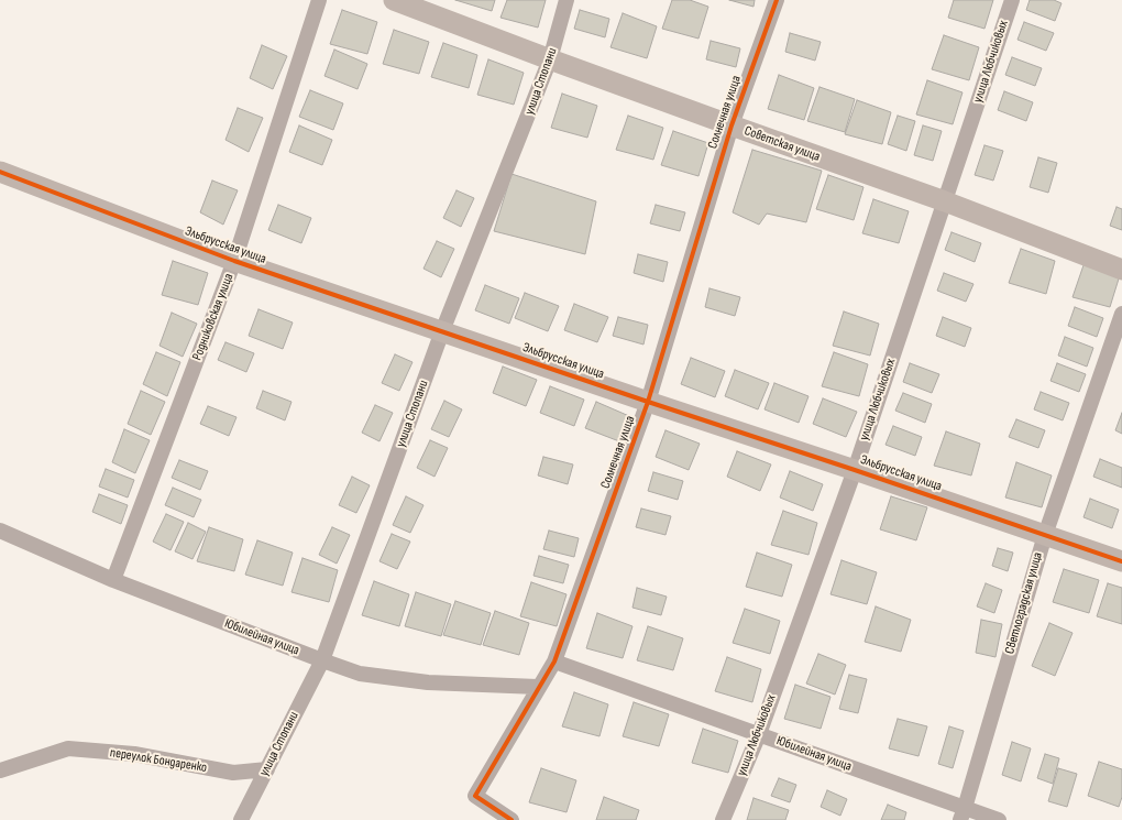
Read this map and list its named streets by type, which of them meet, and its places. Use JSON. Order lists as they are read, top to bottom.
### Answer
{
  "streets": {
    "street": [
      "улица Любчиковых",
      "улица Стопани",
      "Солнечная улица",
      "Советская улица",
      "Эльбрусская улица",
      "Родниковская улица",
      "Светлоградская улица",
      "Юбилейная улица",
      "переулок Бондаренко"
    ]
  },
  "crossings": [
    ["улица Любчиковых", "Советская улица"],
    ["улица Любчиковых", "Эльбрусская улица"],
    ["улица Любчиковых", "Юбилейная улица"],
    ["улица Стопани", "Советская улица"],
    ["улица Стопани", "Эльбрусская улица"],
    ["улица Стопани", "Юбилейная улица"],
    ["улица Стопани", "переулок Бондаренко"],
    ["Солнечная улица", "Советская улица"],
    ["Солнечная улица", "Эльбрусская улица"],
    ["Солнечная улица", "Юбилейная улица"],
    ["Эльбрусская улица", "Родниковская улица"],
    ["Эльбрусская улица", "Светлоградская улица"],
    ["Родниковская улица", "Юбилейная улица"],
    ["Светлоградская улица", "Юбилейная улица"]
  ]
}
